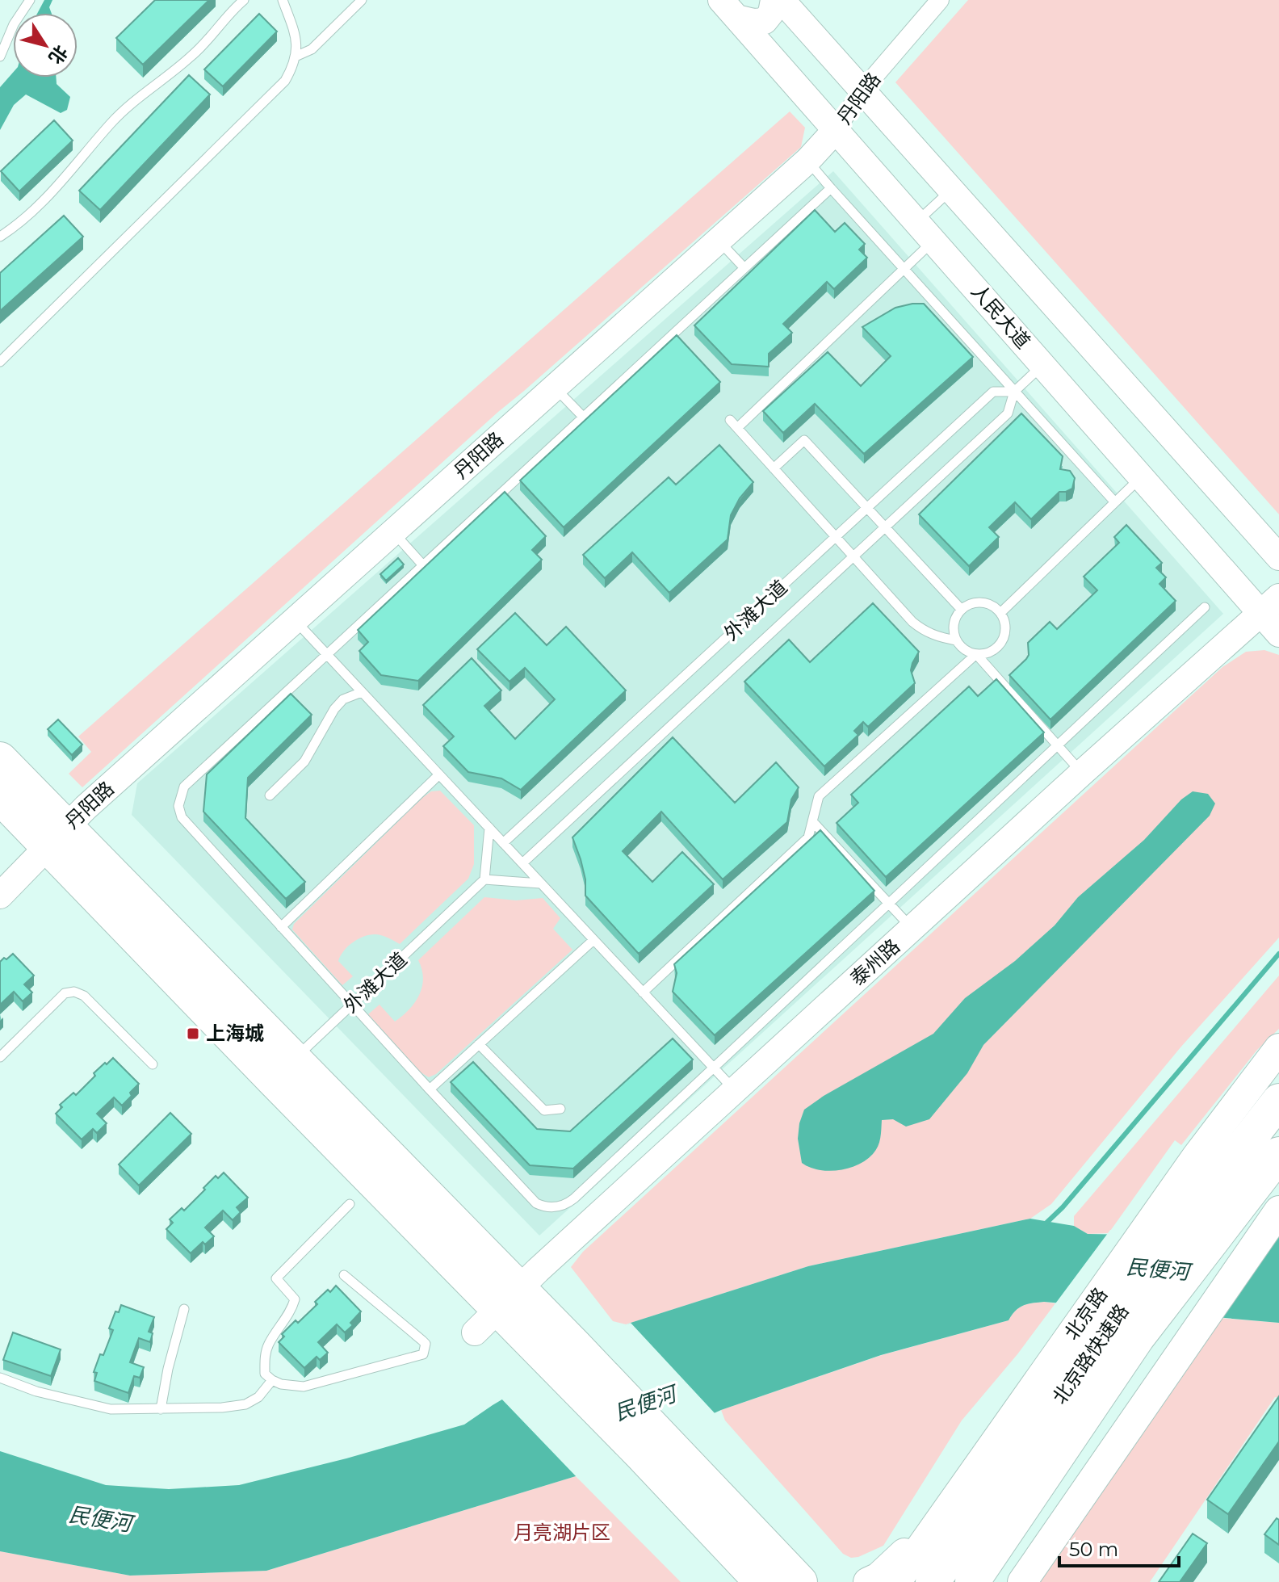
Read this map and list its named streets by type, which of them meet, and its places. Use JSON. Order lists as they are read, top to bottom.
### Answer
{
  "streets": {
    "highway": ["北京路快速路"],
    "main road": ["北京路"],
    "street": ["丹阳路", "人民大道", "泰州路"],
    "lane": ["外滩大道"]
  },
  "crossings": [
    ["丹阳路", "人民大道"],
    ["人民大道", "外滩大道"],
    ["人民大道", "泰州路"]
  ],
  "water": ["民便河"],
  "parks": ["月亮湖片区"],
  "places": {
    "transit": ["上海城"]
  },
  "scale_bar": "50 m",
  "north": "bottom right"
}
